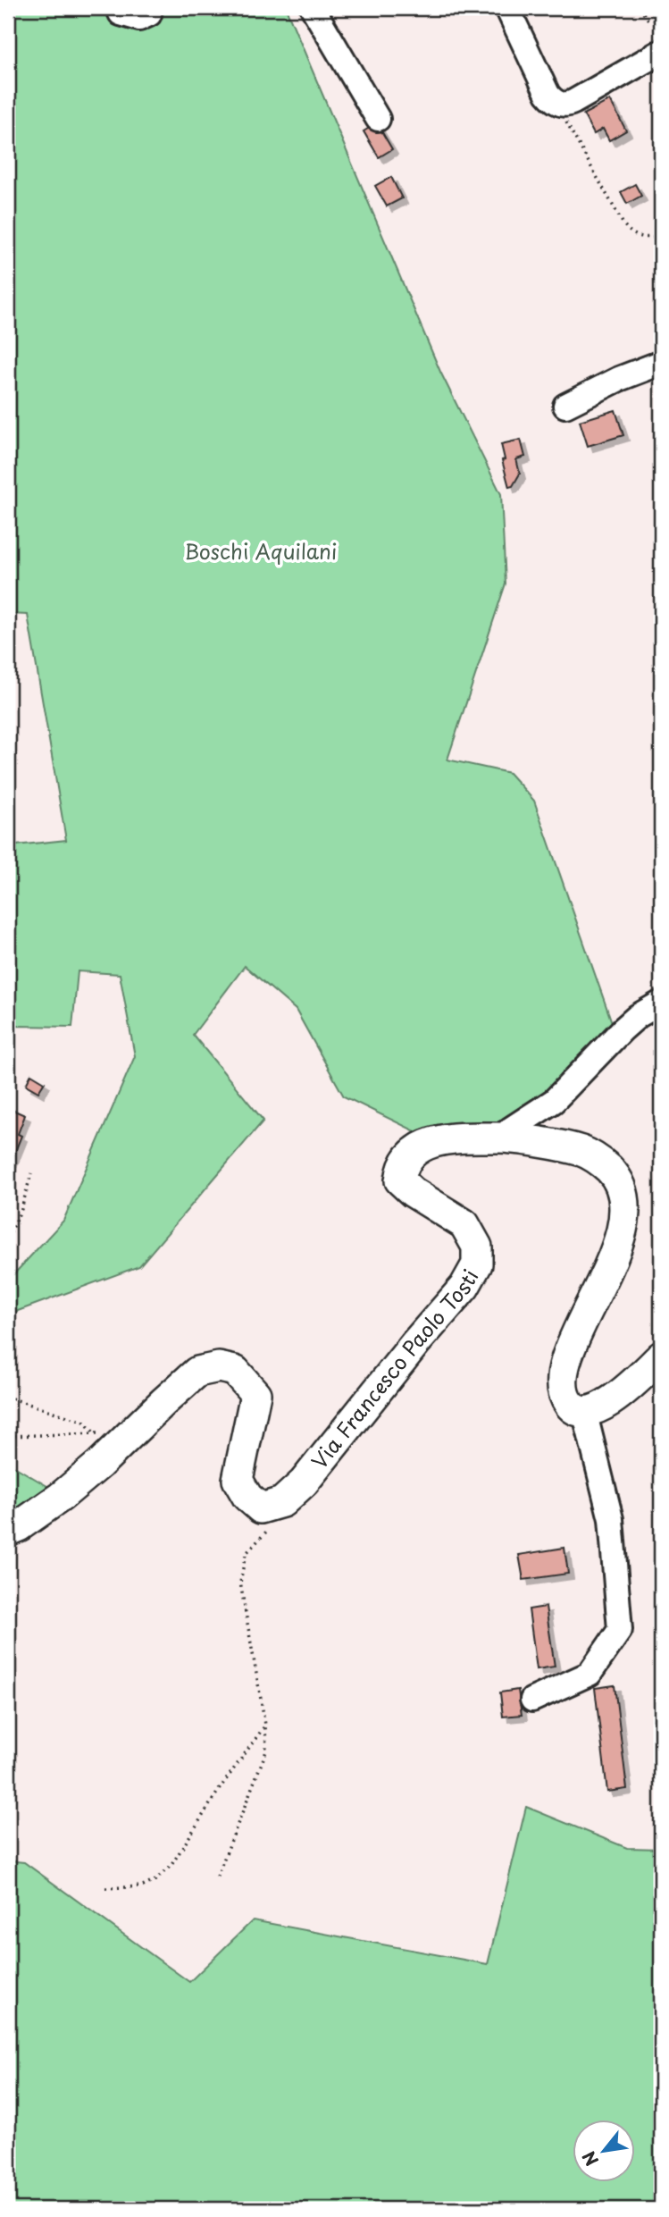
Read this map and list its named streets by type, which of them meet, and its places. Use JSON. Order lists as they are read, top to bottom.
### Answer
{
  "streets": {
    "main road": ["Via Francesco Paolo Tosti"]
  },
  "parks": ["Boschi Aquilani"],
  "north": "bottom left"
}
